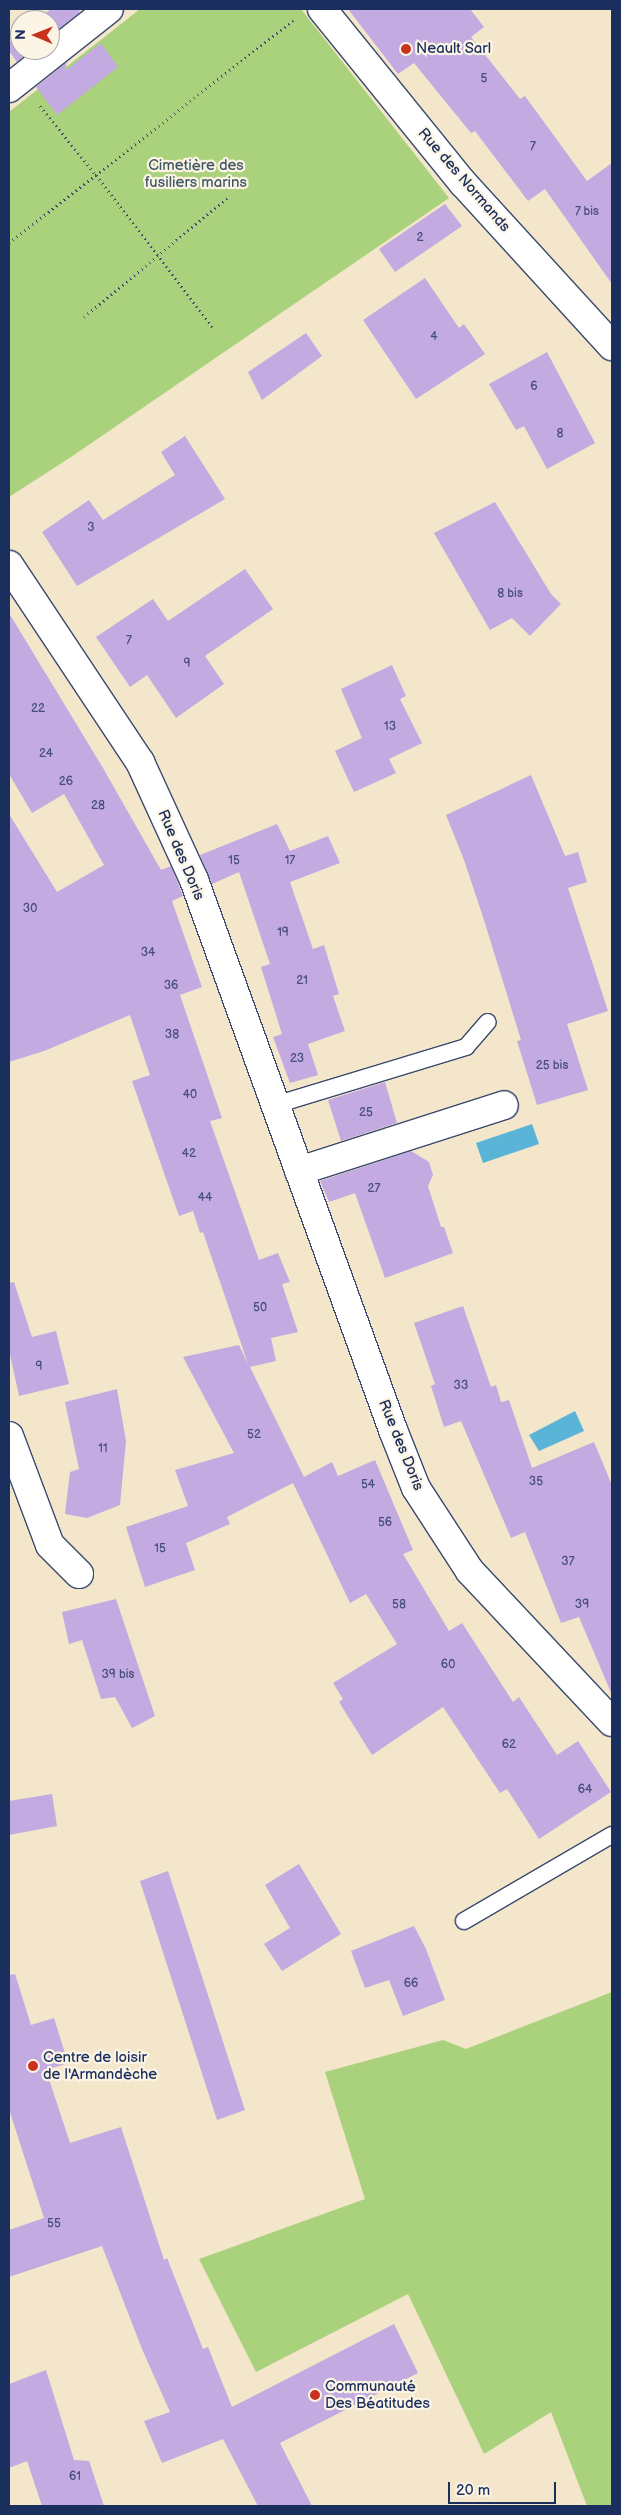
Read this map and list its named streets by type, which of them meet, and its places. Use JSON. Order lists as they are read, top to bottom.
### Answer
{
  "streets": {
    "street": ["Rue des Normands", "Rue des Doris"]
  },
  "parks": ["Cimetière des fusiliers marins"],
  "places": ["Neault Sarl", "Centre de loisir de l'Armandèche", "Communauté Des Béatitudes"],
  "house_numbers": [
    "5",
    "7",
    "7 bis",
    "2",
    "4",
    "6",
    "8",
    "3",
    "8 bis",
    "7",
    "9",
    "22",
    "13",
    "24",
    "26",
    "28",
    "15",
    "17",
    "30",
    "19",
    "34",
    "21",
    "36",
    "38",
    "23",
    "25 bis",
    "40",
    "25",
    "42",
    "27",
    "44",
    "50",
    "9",
    "33",
    "52",
    "11",
    "35",
    "54",
    "56",
    "15",
    "37",
    "58",
    "39",
    "60",
    "39 bis",
    "62",
    "64",
    "66",
    "55",
    "61"
  ],
  "scale_bar": "20 m",
  "north": "left"
}
